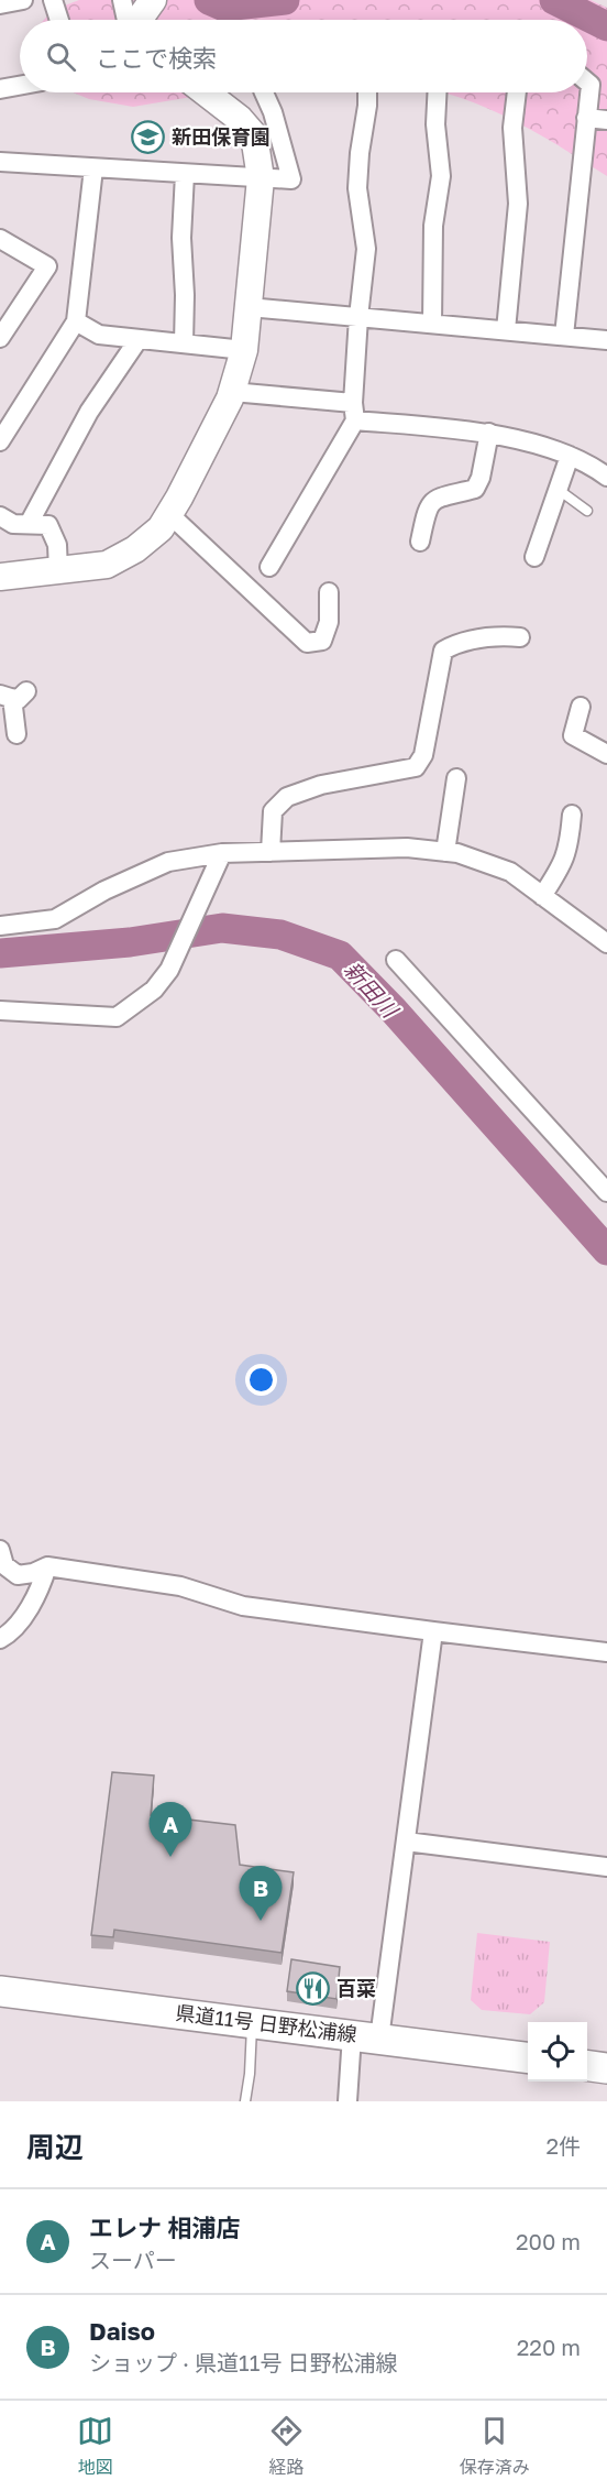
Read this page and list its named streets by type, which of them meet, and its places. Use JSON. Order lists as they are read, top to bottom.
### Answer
{
  "streets": {
    "main road": ["県道11号 日野松浦線"]
  },
  "water": ["新田川"],
  "places": {
    "school or university": ["新田保育園"],
    "restaurant": ["百菜"]
  },
  "page": {
    "search": "ここで検索",
    "pins": ["A", "B"],
    "heading": ["周辺", "2件"],
    "list": [
      {
        "mark": "A",
        "name": "エレナ 相浦店",
        "note": "スーパー",
        "value": "200 m"
      },
      {
        "mark": "B",
        "name": "Daiso",
        "note": "ショップ · 県道11号 日野松浦線",
        "value": "220 m"
      }
    ],
    "nav": ["地図", "経路", "保存済み"]
  }
}
